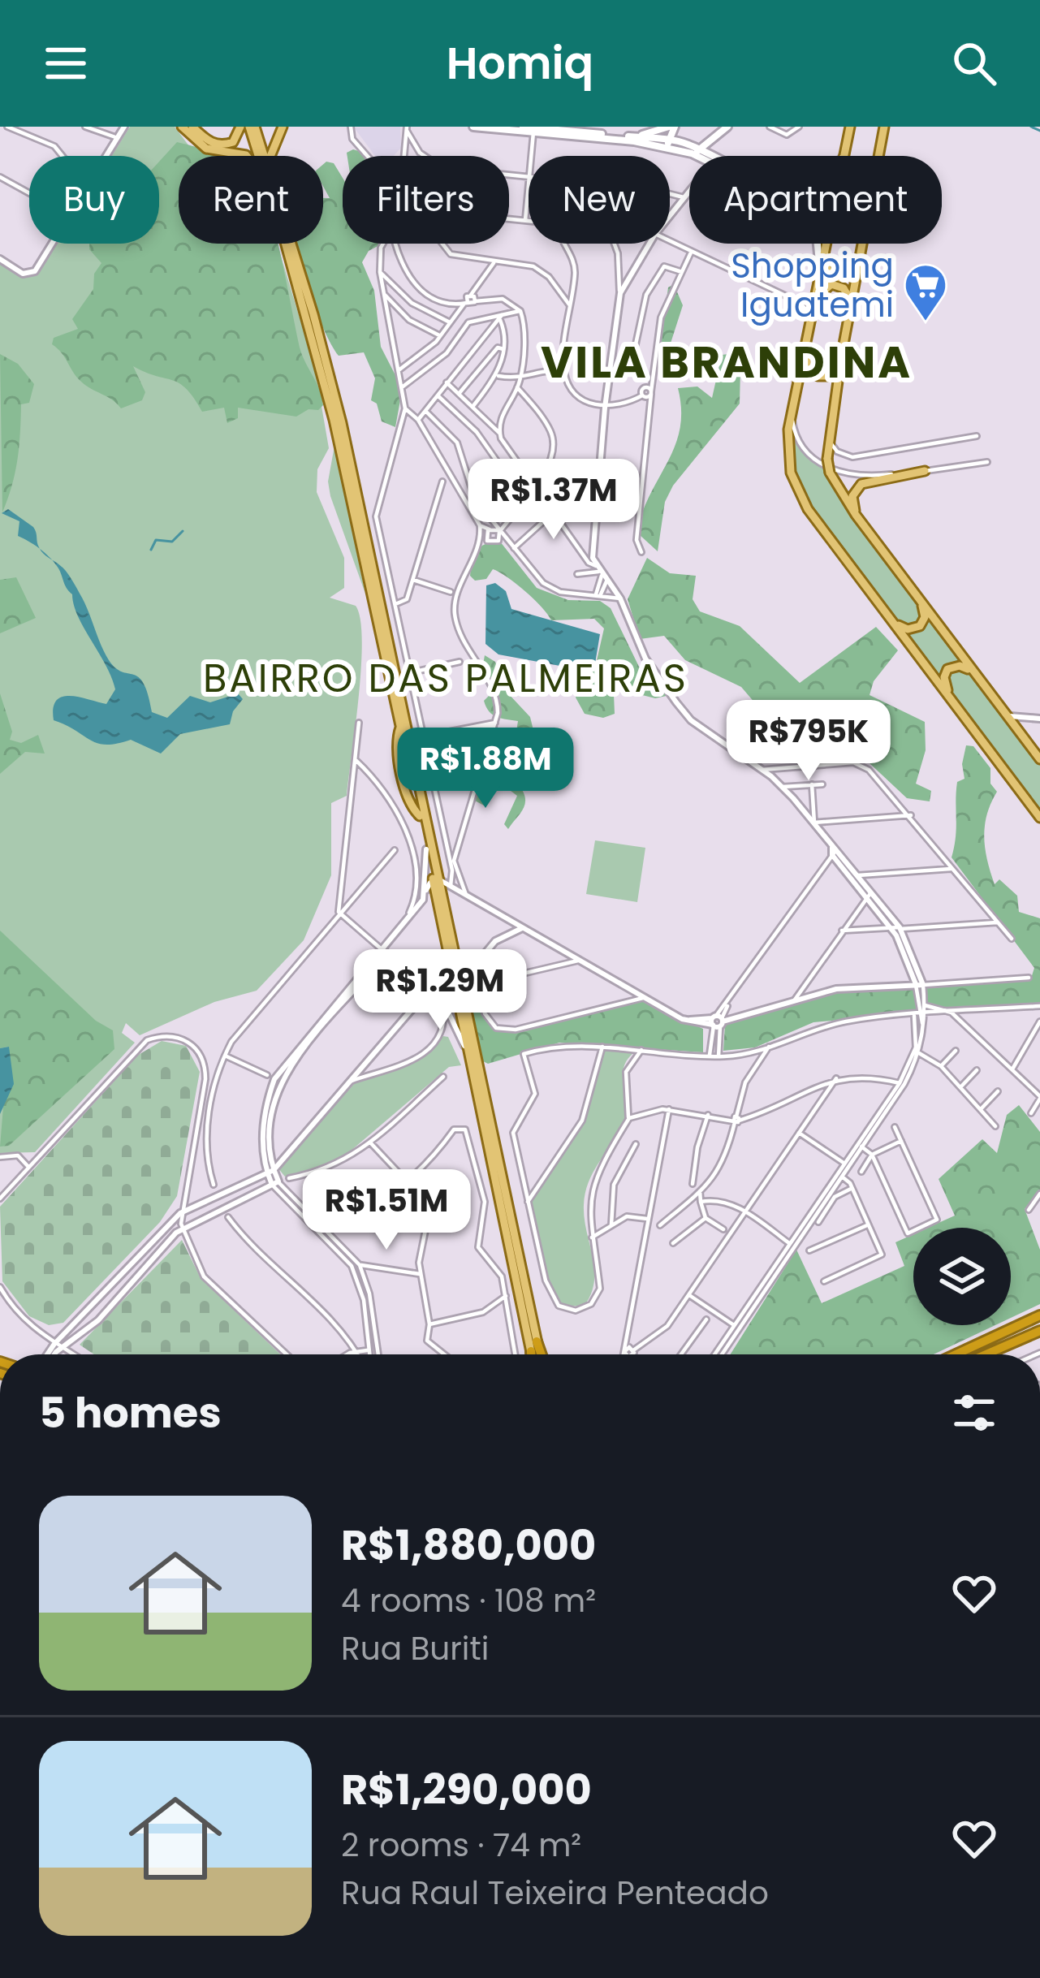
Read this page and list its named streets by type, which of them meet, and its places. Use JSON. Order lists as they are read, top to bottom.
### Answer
{
  "districts": ["VILA BRANDINA", "BAIRRO DAS PALMEIRAS"],
  "places": {
    "supermarket": ["Shopping Iguatemi"]
  },
  "page": {
    "header": "Homiq",
    "chip": [
      "Buy",
      "Rent",
      "Filters",
      "New",
      "Apartment"
    ],
    "price": [
      "R$1.37M",
      "R$795K",
      "R$1.88M",
      "R$1.29M",
      "R$1.51M"
    ],
    "heading": "5 homes",
    "list": [
      {
        "name": "R$1,880,000",
        "note": "4 rooms · 108 m² · Rua Buriti"
      },
      {
        "name": "R$1,290,000",
        "note": "2 rooms · 74 m² · Rua Raul Teixeira Penteado"
      }
    ]
  }
}
